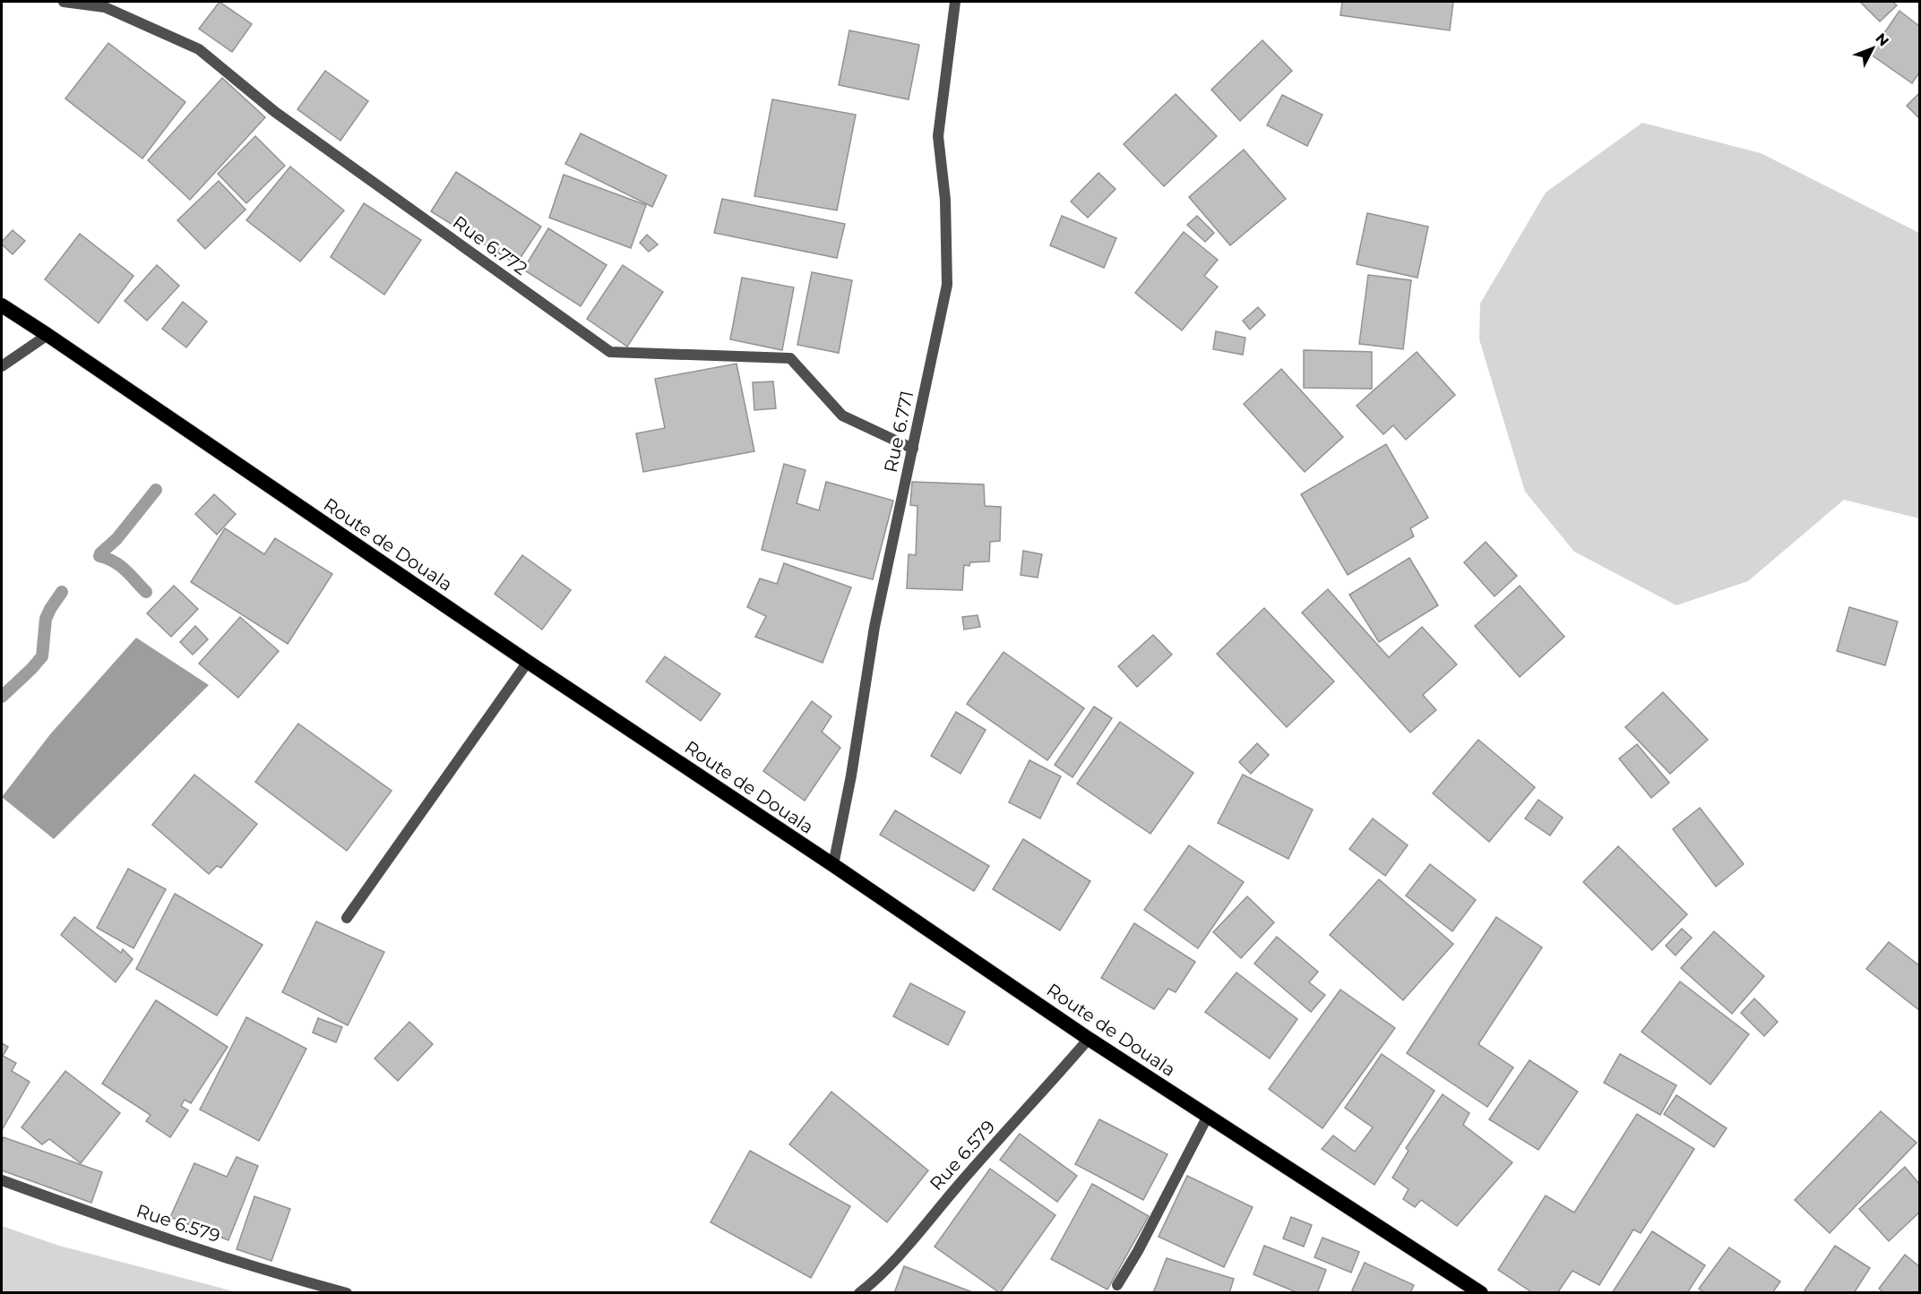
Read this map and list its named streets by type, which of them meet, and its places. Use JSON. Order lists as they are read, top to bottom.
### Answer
{
  "streets": {
    "highway": ["Route de Douala"],
    "street": ["Rue 6.772", "Rue 6.771", "Rue 6.579"]
  },
  "crossings": [
    ["Rue 6.772", "Rue 6.771"],
    ["Rue 6.771", "Route de Douala"],
    ["Route de Douala", "Rue 6.579"]
  ],
  "north": "top right"
}
